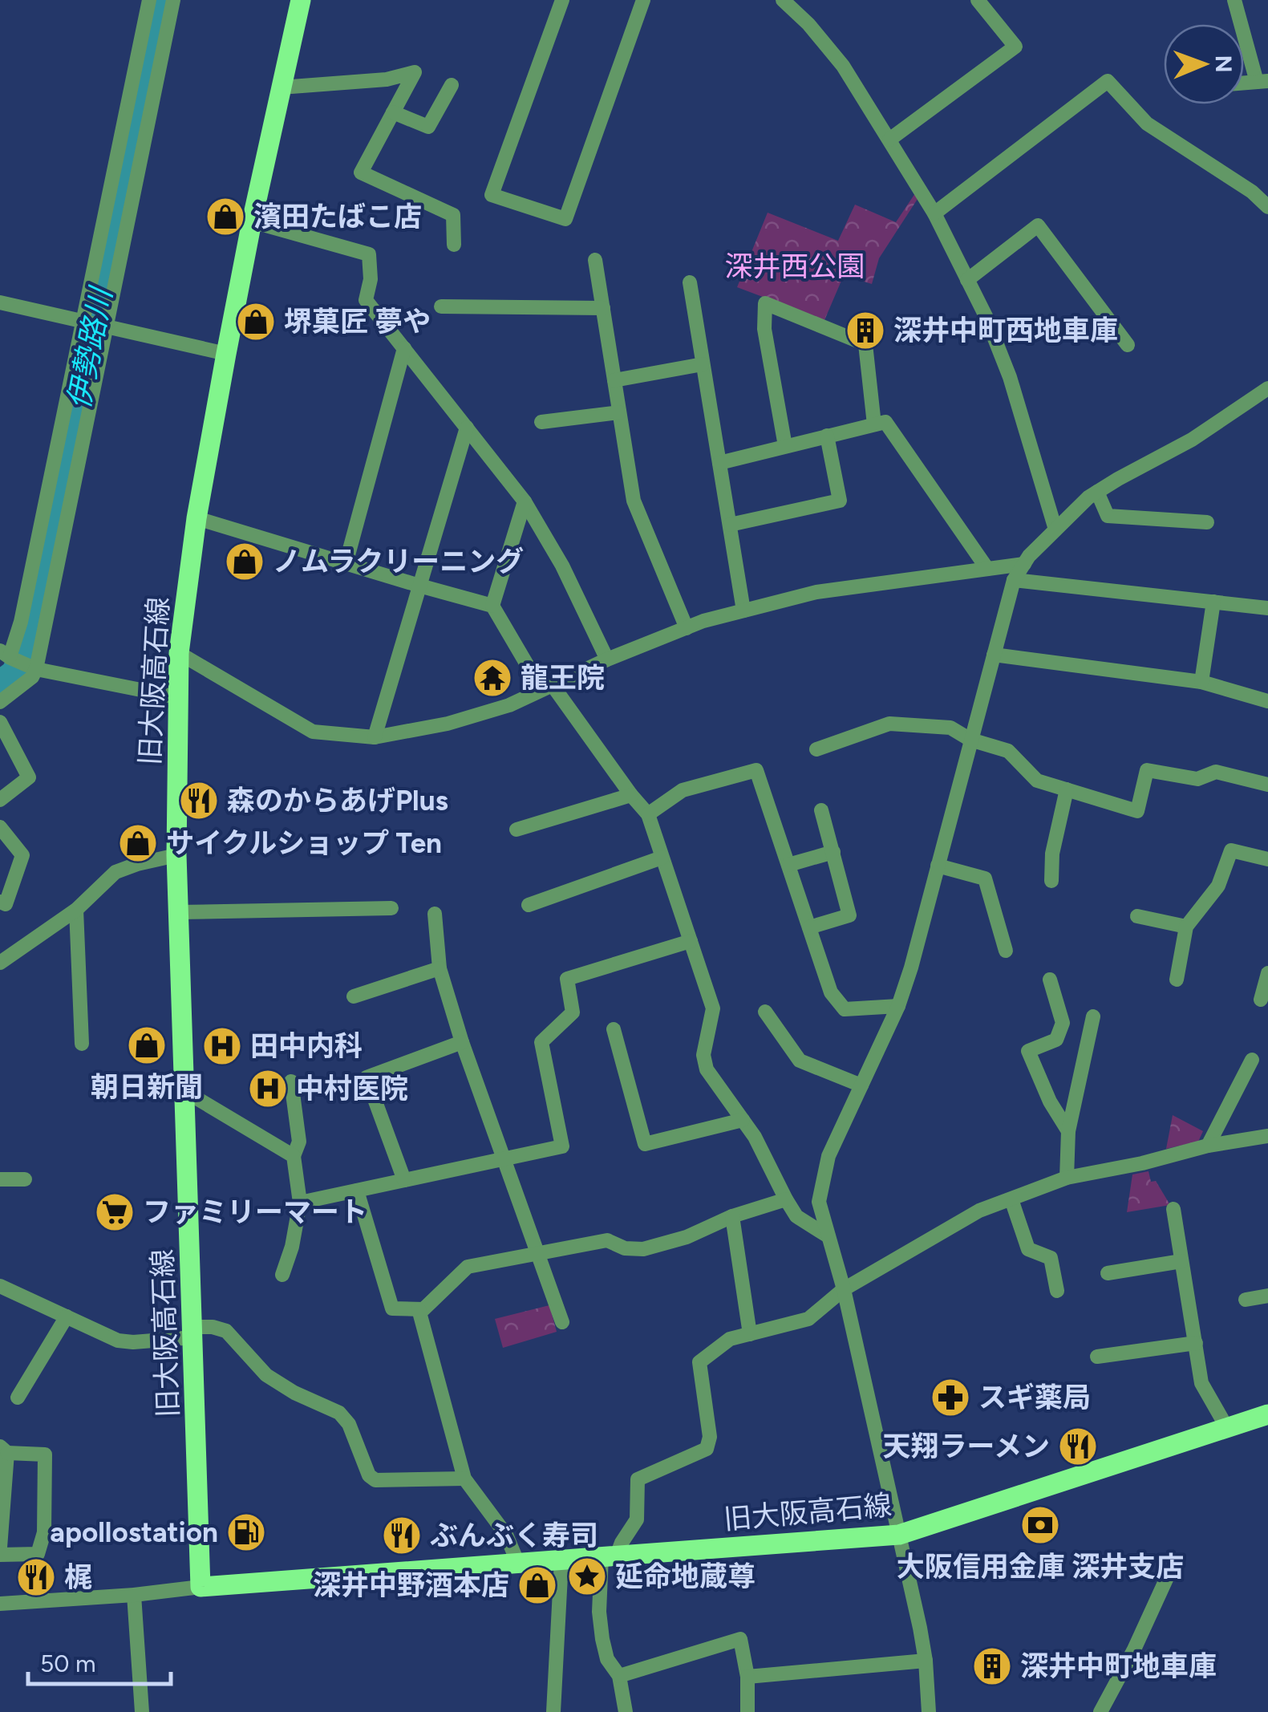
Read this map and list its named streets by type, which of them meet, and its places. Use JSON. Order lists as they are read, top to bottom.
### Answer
{
  "streets": {
    "main road": ["旧大阪高石線"]
  },
  "water": ["伊勢路川"],
  "parks": ["深井西公園"],
  "places": {
    "shop": [
      "濱田たばこ店",
      "堺菓匠 夢や",
      "ノムラクリーニング",
      "サイクルショップ Ten",
      "朝日新聞",
      "深井中野酒本店"
    ],
    "building": ["深井中町西地車庫", "深井中町地車庫"],
    "temple": ["龍王院"],
    "restaurant": [
      "森のからあげPlus",
      "天翔ラーメン",
      "ぶんぶく寿司",
      "梶"
    ],
    "hospital": ["田中内科", "中村医院"],
    "supermarket": ["ファミリーマート"],
    "pharmacy": ["スギ薬局"],
    "bank": ["大阪信用金庫 深井支店"],
    "fuel station": ["apollostation"],
    "place": ["延命地蔵尊"]
  },
  "scale_bar": "50 m",
  "north": "right"
}
